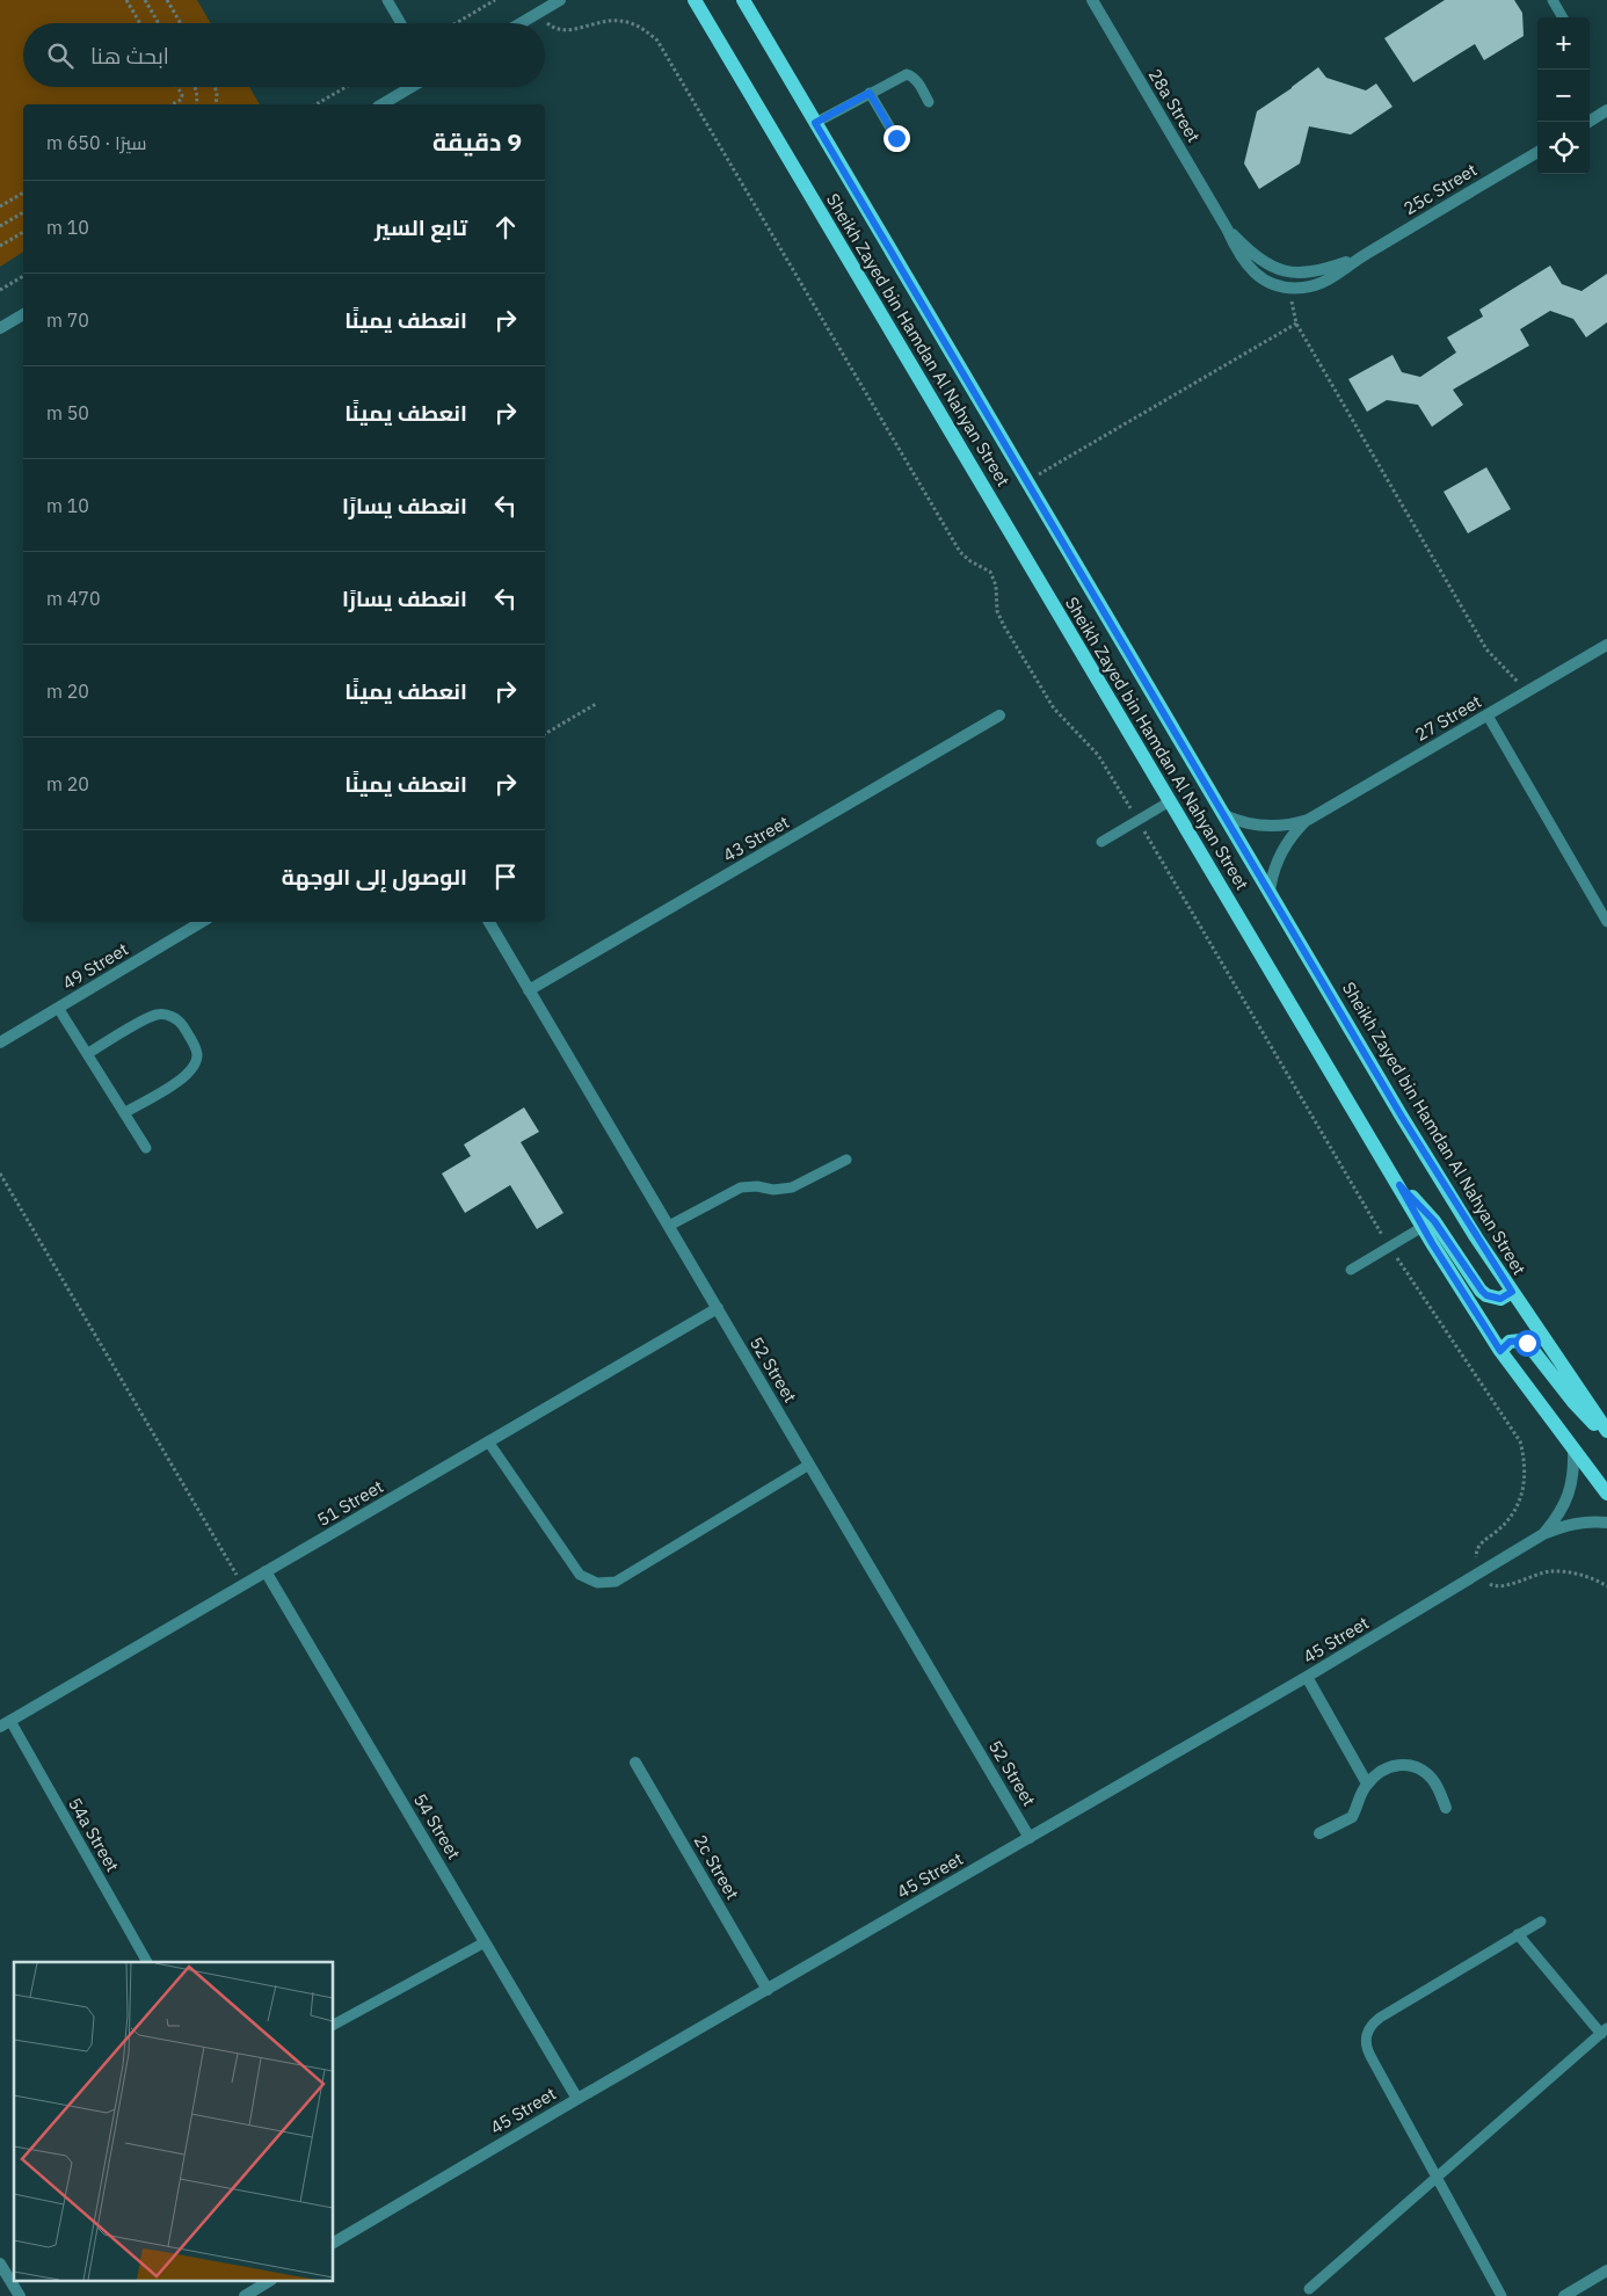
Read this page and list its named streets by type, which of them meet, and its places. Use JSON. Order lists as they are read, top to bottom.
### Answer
{
  "streets": {
    "main road": ["Sheikh Zayed bin Hamdan Al Nahyan Street"],
    "street": [
      "28a Street",
      "25c Street",
      "27 Street",
      "43 Street",
      "49 Street",
      "52 Street",
      "51 Street",
      "45 Street",
      "54 Street",
      "2c Street"
    ],
    "lane": ["54a Street"]
  },
  "crossings": [
    ["28a Street", "25c Street"],
    ["Sheikh Zayed bin Hamdan Al Nahyan Street", "27 Street"],
    ["Sheikh Zayed bin Hamdan Al Nahyan Street", "45 Street"],
    ["43 Street", "52 Street"],
    ["52 Street", "51 Street"],
    ["52 Street", "45 Street"],
    ["51 Street", "54 Street"],
    ["51 Street", "54a Street"],
    ["45 Street", "54 Street"],
    ["45 Street", "2c Street"]
  ],
  "page": {
    "map_buttons": ["+", "−"],
    "search": "ابحث هنا",
    "heading": ["9 دقيقة", "سيرًا · 650 m"],
    "list": [
      ["تابع السير", "10 m"],
      ["انعطف يمينًا", "70 m"],
      ["انعطف يمينًا", "50 m"],
      ["انعطف يسارًا", "10 m"],
      ["انعطف يسارًا", "470 m"],
      ["انعطف يمينًا", "20 m"],
      ["انعطف يمينًا", "20 m"],
      "الوصول إلى الوجهة"
    ]
  }
}
